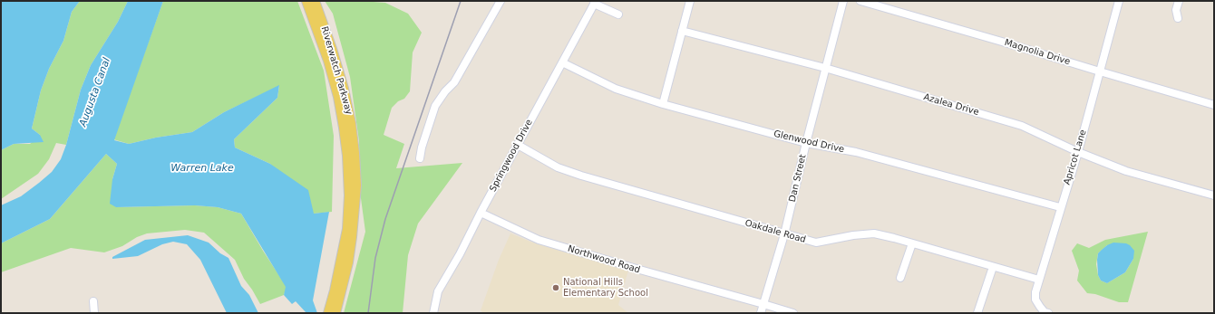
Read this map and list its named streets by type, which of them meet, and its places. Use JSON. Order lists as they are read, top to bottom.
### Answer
{
  "streets": {
    "main road": ["Riverwatch Parkway"],
    "street": [
      "Magnolia Drive",
      "Azalea Drive",
      "Glenwood Drive",
      "Springwood Drive",
      "Apricot Lane",
      "Dan Street",
      "Oakdale Road",
      "Northwood Road"
    ]
  },
  "crossings": [
    ["Magnolia Drive", "Apricot Lane"],
    ["Azalea Drive", "Apricot Lane"],
    ["Azalea Drive", "Dan Street"],
    ["Glenwood Drive", "Springwood Drive"],
    ["Glenwood Drive", "Apricot Lane"],
    ["Glenwood Drive", "Dan Street"],
    ["Springwood Drive", "Oakdale Road"],
    ["Springwood Drive", "Northwood Road"],
    ["Apricot Lane", "Oakdale Road"],
    ["Dan Street", "Oakdale Road"],
    ["Dan Street", "Northwood Road"]
  ],
  "water": ["Augusta Canal", "Warren Lake"],
  "places": ["National Hills Elementary School"]
}
